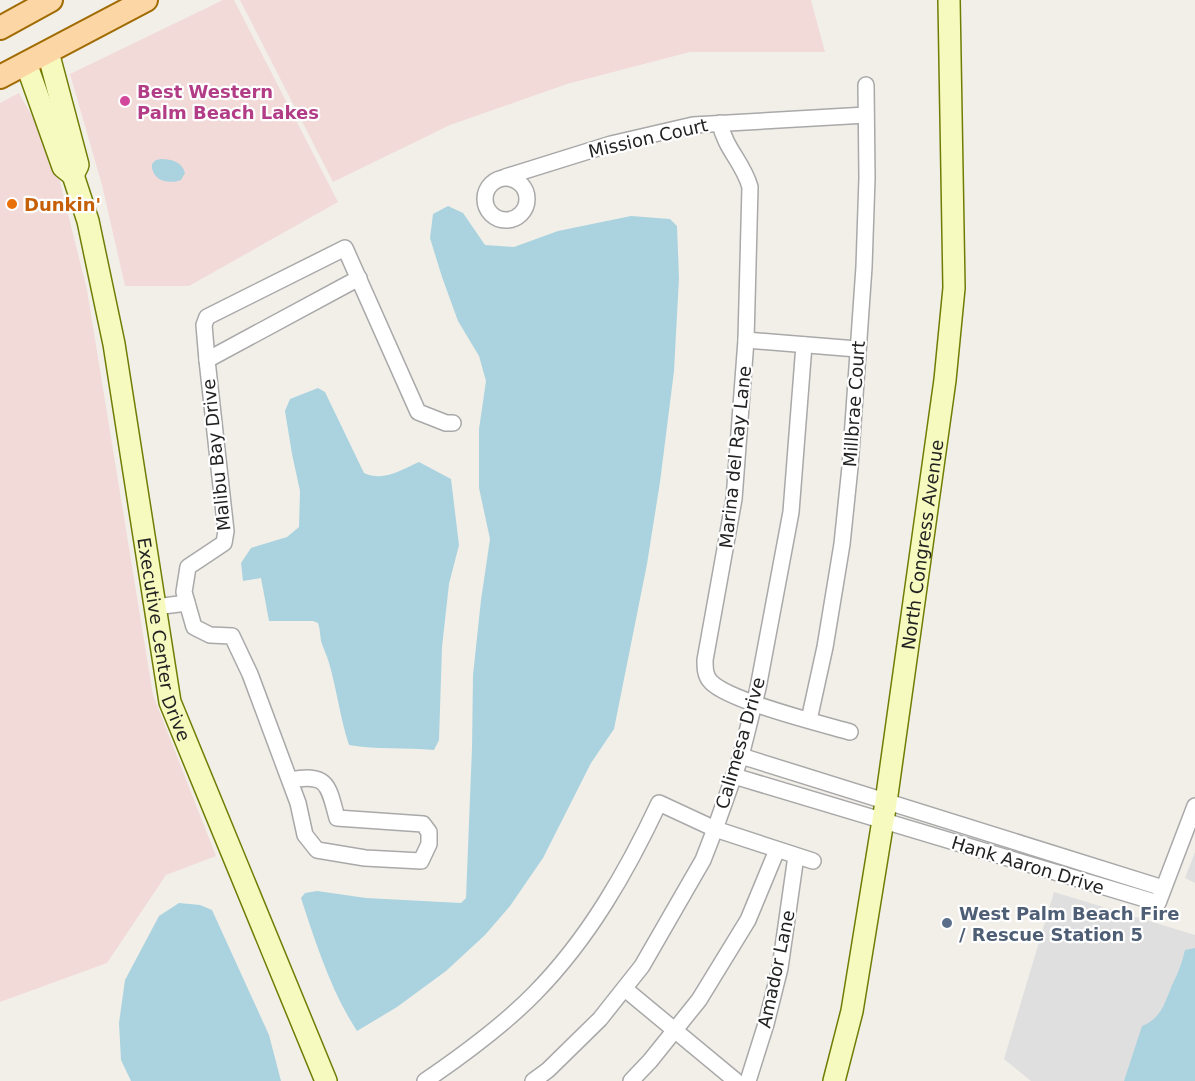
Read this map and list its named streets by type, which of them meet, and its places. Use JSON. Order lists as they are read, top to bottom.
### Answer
{
  "streets": {
    "street": [
      "Mission Court",
      "Millbrae Court",
      "Malibu Bay Drive",
      "Marina del Ray Lane",
      "North Congress Avenue",
      "Executive Center Drive",
      "Calimesa Drive",
      "Hank Aaron Drive",
      "Amador Lane"
    ]
  },
  "crossings": [
    ["Mission Court", "Millbrae Court"],
    ["Mission Court", "Marina del Ray Lane"],
    ["Millbrae Court", "Marina del Ray Lane"],
    ["Marina del Ray Lane", "Calimesa Drive"],
    ["North Congress Avenue", "Hank Aaron Drive"]
  ],
  "places": ["Best Western Palm Beach Lakes", "Dunkin'", "West Palm Beach Fire / Rescue Station 5"]
}
